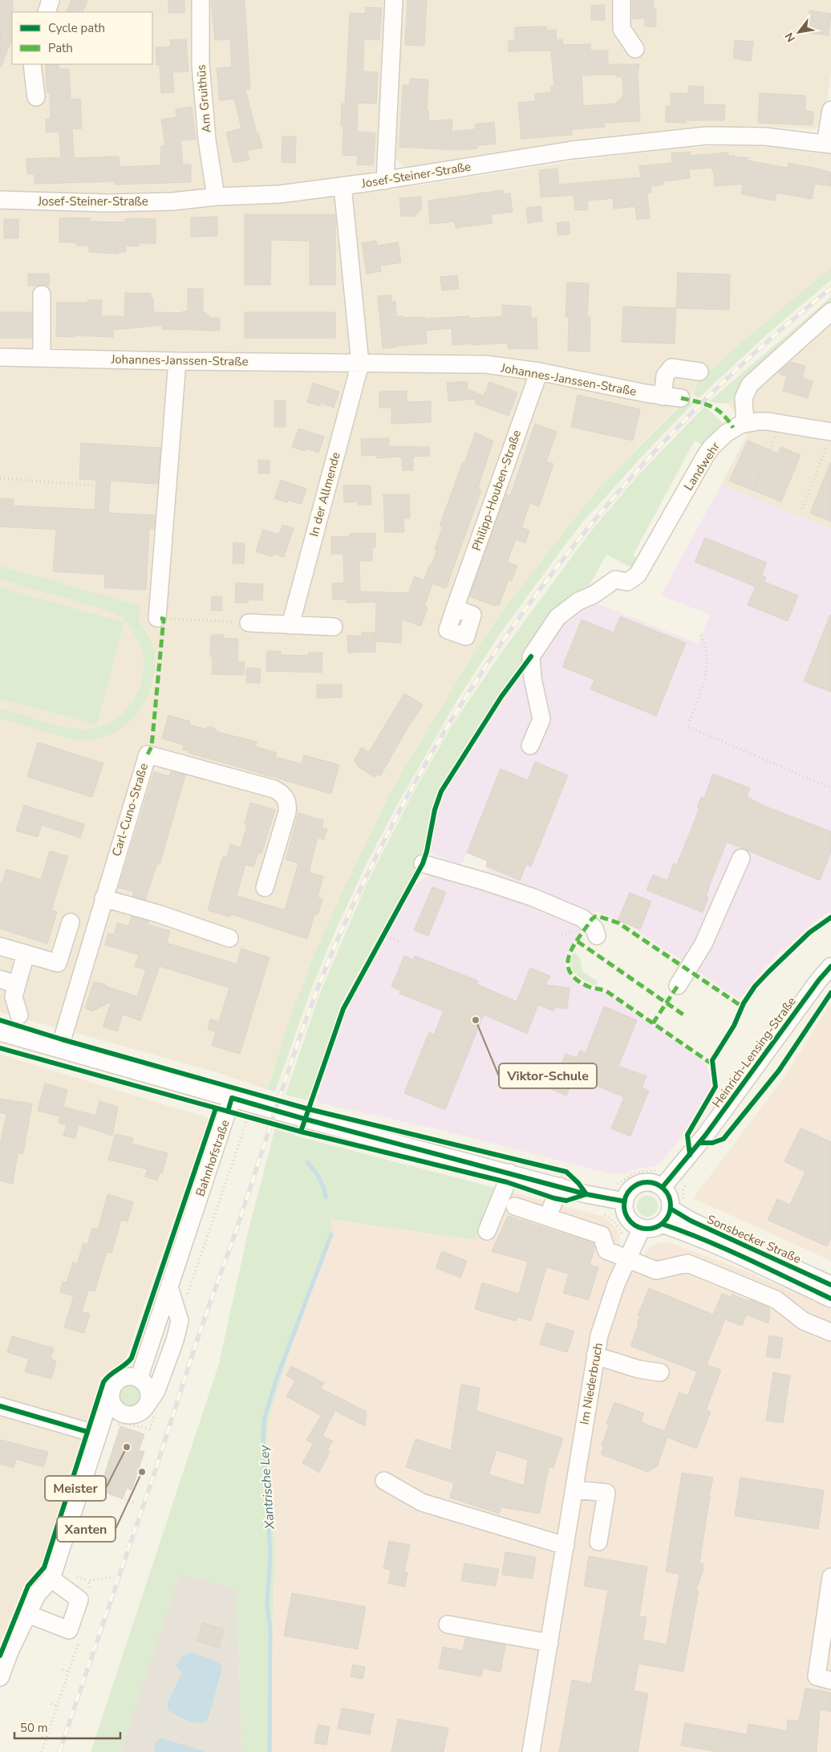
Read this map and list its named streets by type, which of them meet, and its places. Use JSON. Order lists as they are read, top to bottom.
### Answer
{
  "streets": {
    "street": [
      "Am Gruithüs",
      "Josef-Steiner-Straße",
      "Johannes-Janssen-Straße",
      "Landwehr",
      "Philipp-Houben-Straße",
      "In der Allmende",
      "Carl-Cuno-Straße",
      "Heinrich-Lensing-Straße",
      "Bahnhofstraße",
      "Sonsbecker Straße",
      "Im Niederbruch"
    ]
  },
  "crossings": [
    ["Am Gruithüs", "Josef-Steiner-Straße"],
    ["Johannes-Janssen-Straße", "Philipp-Houben-Straße"],
    ["Johannes-Janssen-Straße", "In der Allmende"],
    ["Heinrich-Lensing-Straße", "Sonsbecker Straße"],
    ["Heinrich-Lensing-Straße", "Im Niederbruch"],
    ["Sonsbecker Straße", "Im Niederbruch"]
  ],
  "water": ["Xantrische Ley"],
  "places": ["Viktor-Schule", "Meister", "Xanten"],
  "legend": ["Cycle path", "Path"],
  "scale_bar": "50 m",
  "north": "bottom left"
}
